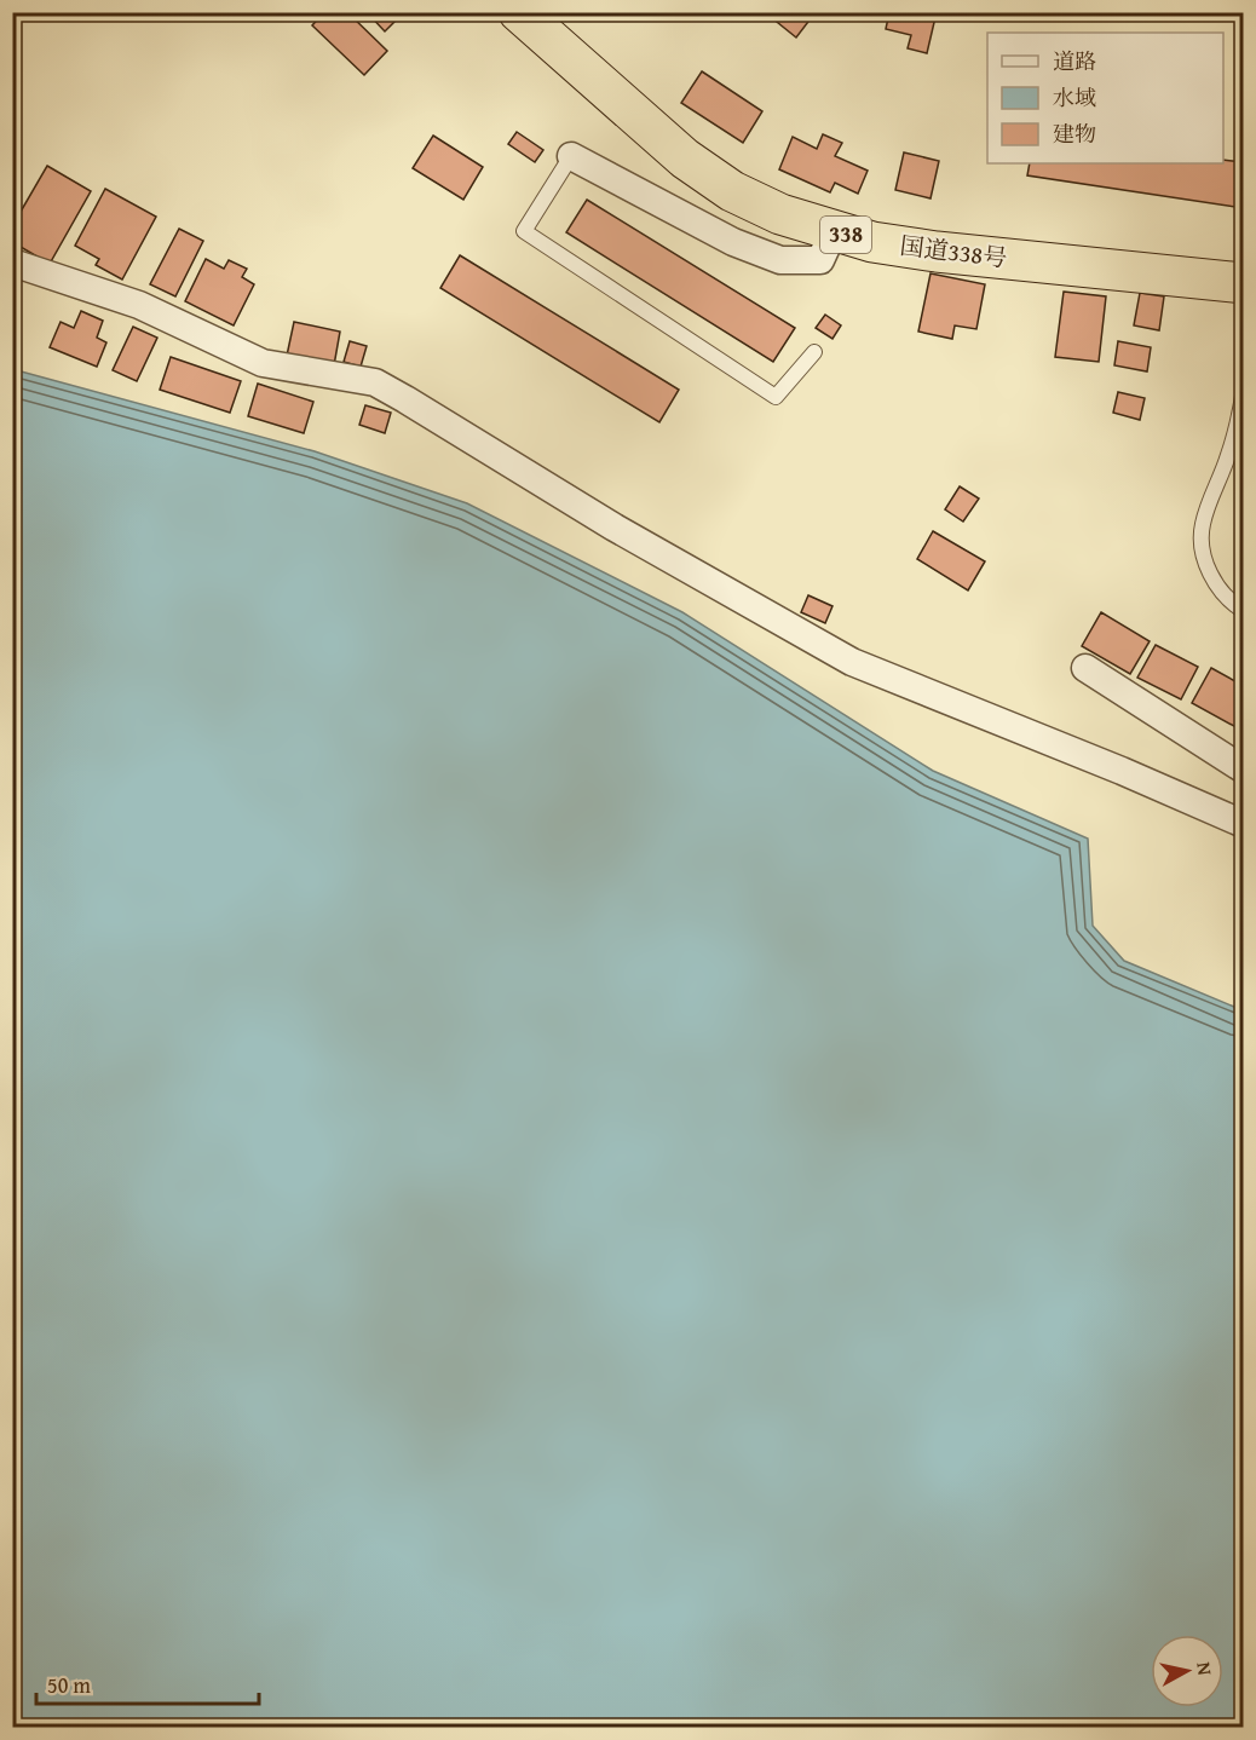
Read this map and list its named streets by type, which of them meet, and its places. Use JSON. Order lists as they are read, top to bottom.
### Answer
{
  "streets": {
    "highway": ["338", "国道338号"]
  },
  "legend": ["道路", "水域", "建物"],
  "scale_bar": "50 m",
  "north": "right"
}
